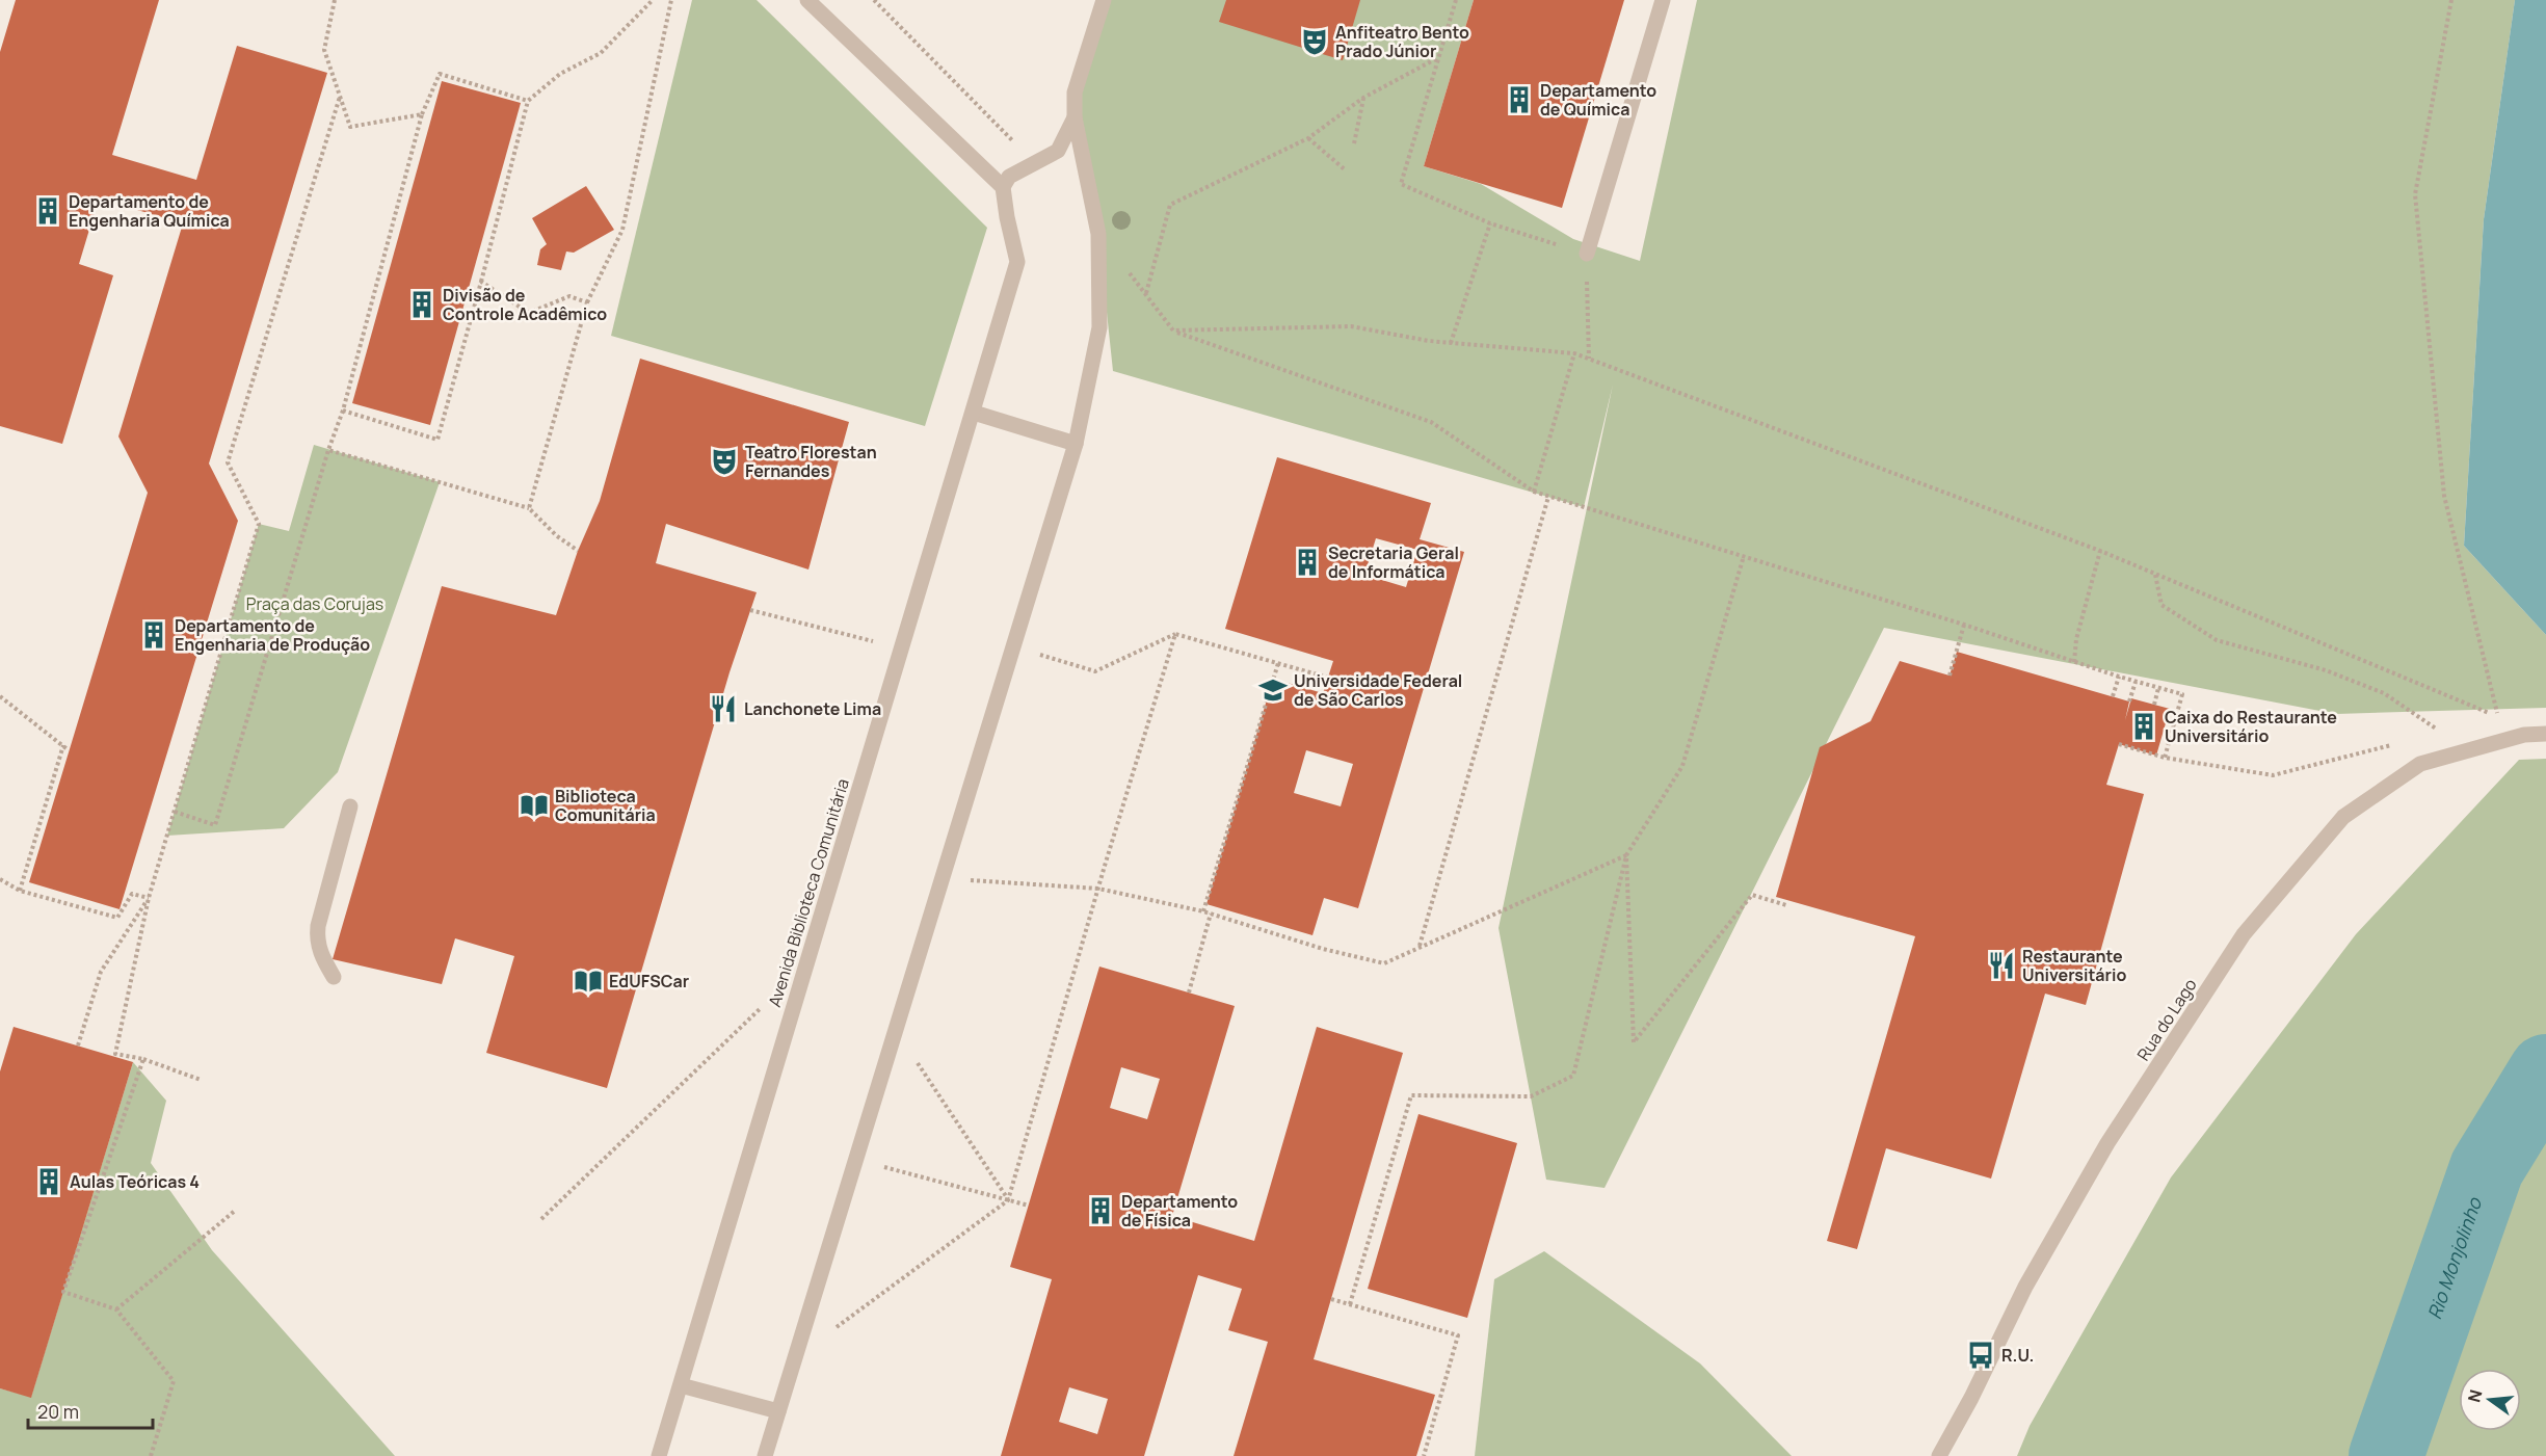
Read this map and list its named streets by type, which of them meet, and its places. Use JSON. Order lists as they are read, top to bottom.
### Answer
{
  "streets": {
    "street": ["Avenida Biblioteca Comunitária", "Rua do Lago"]
  },
  "water": ["Rio Monjolinho"],
  "parks": ["Praça das Corujas"],
  "places": {
    "theatre": ["Anfiteatro Bento Prado Júnior", "Teatro Florestan Fernandes"],
    "building": [
      "Departamento de Química",
      "Departamento de Engenharia Química",
      "Divisão de Controle Acadêmico",
      "Secretaria Geral de Informática",
      "Departamento de Engenharia de Produção",
      "Caixa do Restaurante Universitário",
      "Aulas Teóricas 4",
      "Departamento de Física"
    ],
    "school or university": ["Universidade Federal de São Carlos"],
    "restaurant": ["Lanchonete Lima", "Restaurante Universitário"],
    "library": ["Biblioteca Comunitária", "EdUFSCar"],
    "bus stop": ["R.U."]
  },
  "scale_bar": "20 m",
  "north": "left"
}
